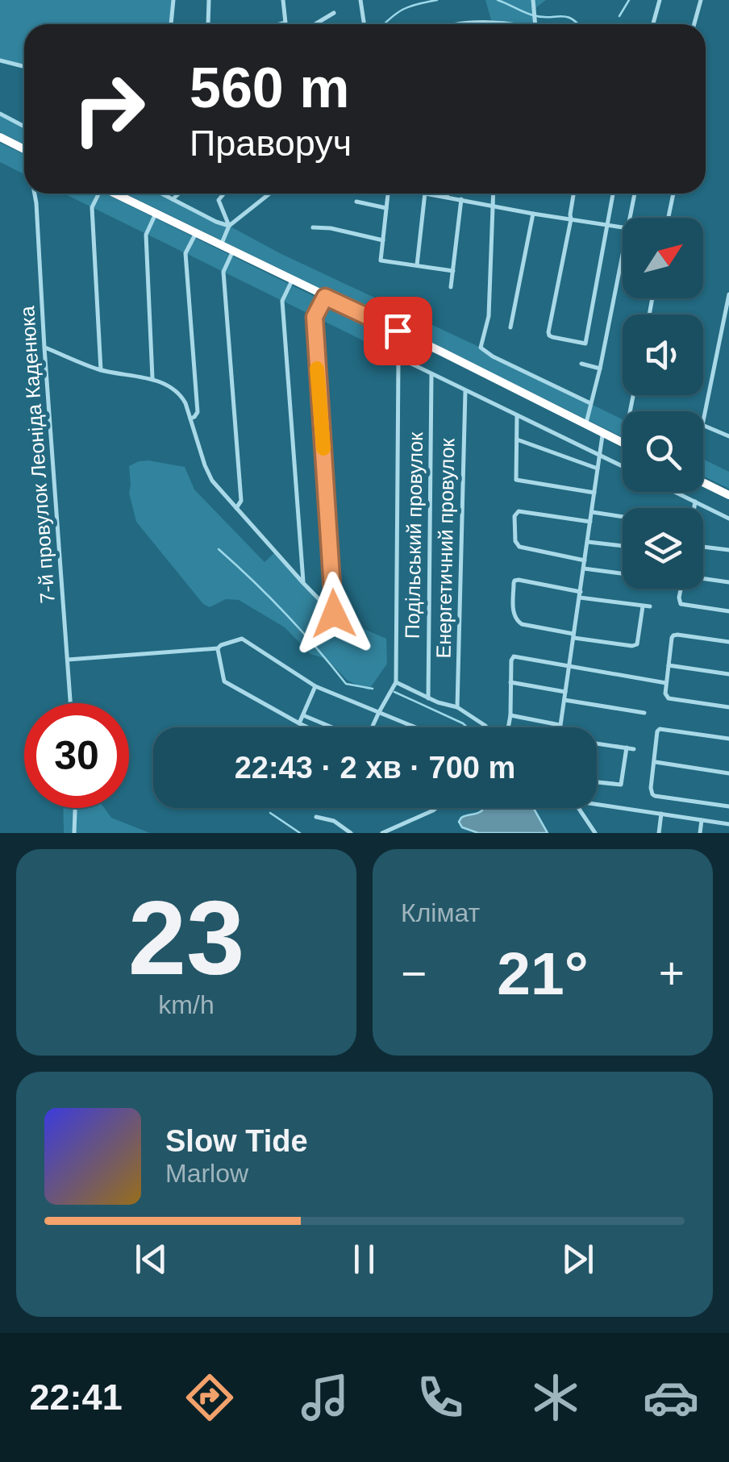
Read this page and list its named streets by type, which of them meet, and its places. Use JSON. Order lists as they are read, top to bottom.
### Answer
{
  "streets": {
    "street": ["7-й провулок Леоніда Каденюка", "Подільський провулок", "Енергетичний провулок"]
  },
  "crossings": [
    ["Подільський провулок", "Енергетичний провулок"]
  ],
  "north": "top right",
  "page": {
    "turn": ["560 m", "Праворуч"],
    "limit": "30",
    "trip": "22:43 · 2 хв · 700 m",
    "tile": [
      ["23", "km/h"],
      "Клімат"
    ],
    "heat": ["−", "21°", "+"],
    "song": ["Slow Tide", "Marlow"],
    "tabs": "22:41"
  }
}
